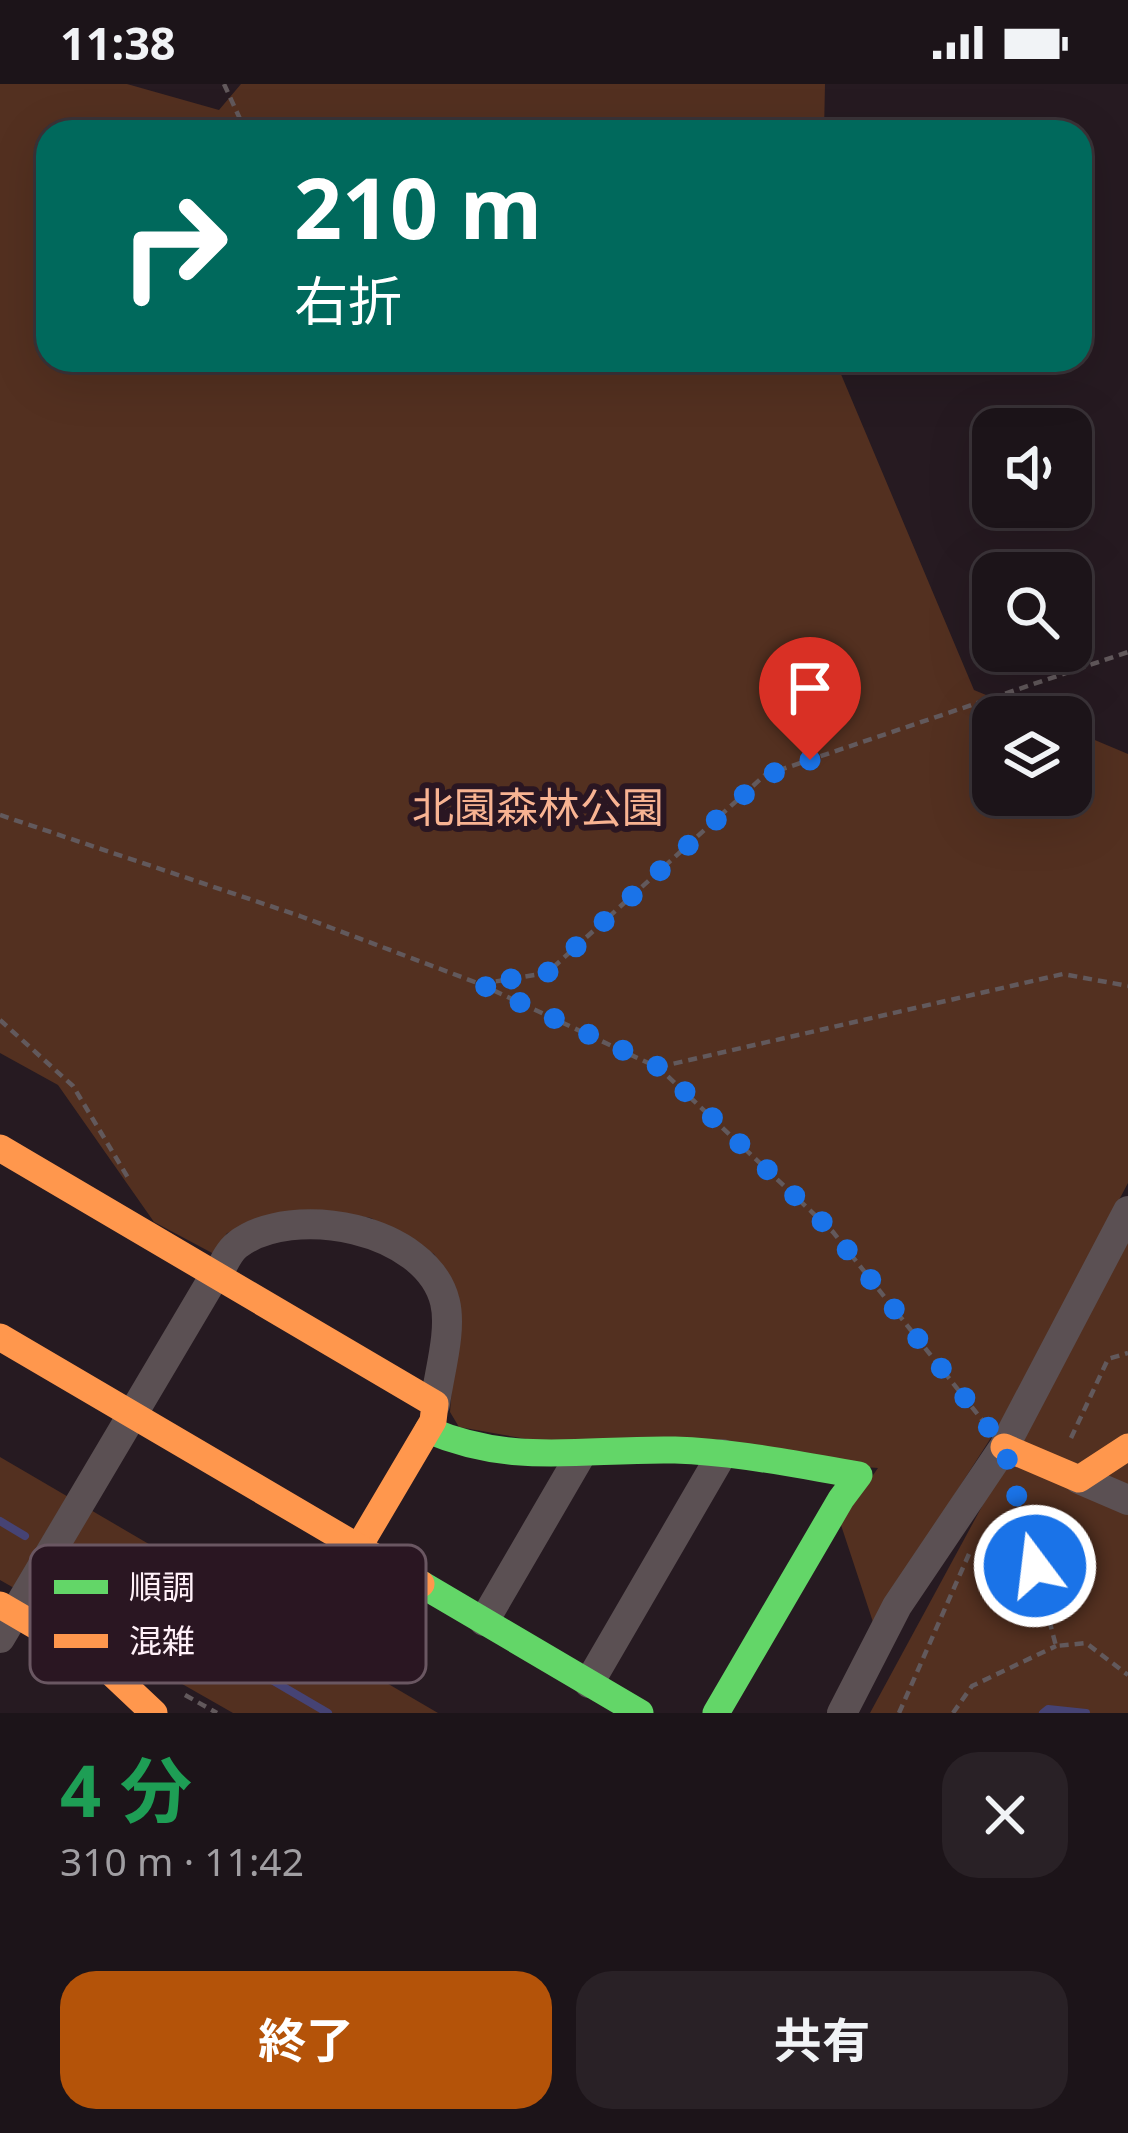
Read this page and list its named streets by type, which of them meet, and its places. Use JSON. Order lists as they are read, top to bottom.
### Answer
{
  "parks": ["北園森林公園"],
  "legend": ["順調", "混雑"],
  "page": {
    "status": "11:38",
    "turn": ["210 m", "右折"],
    "heading": ["4 分", "310 m · 11:42"],
    "buttons": ["終了", "共有"]
  }
}
